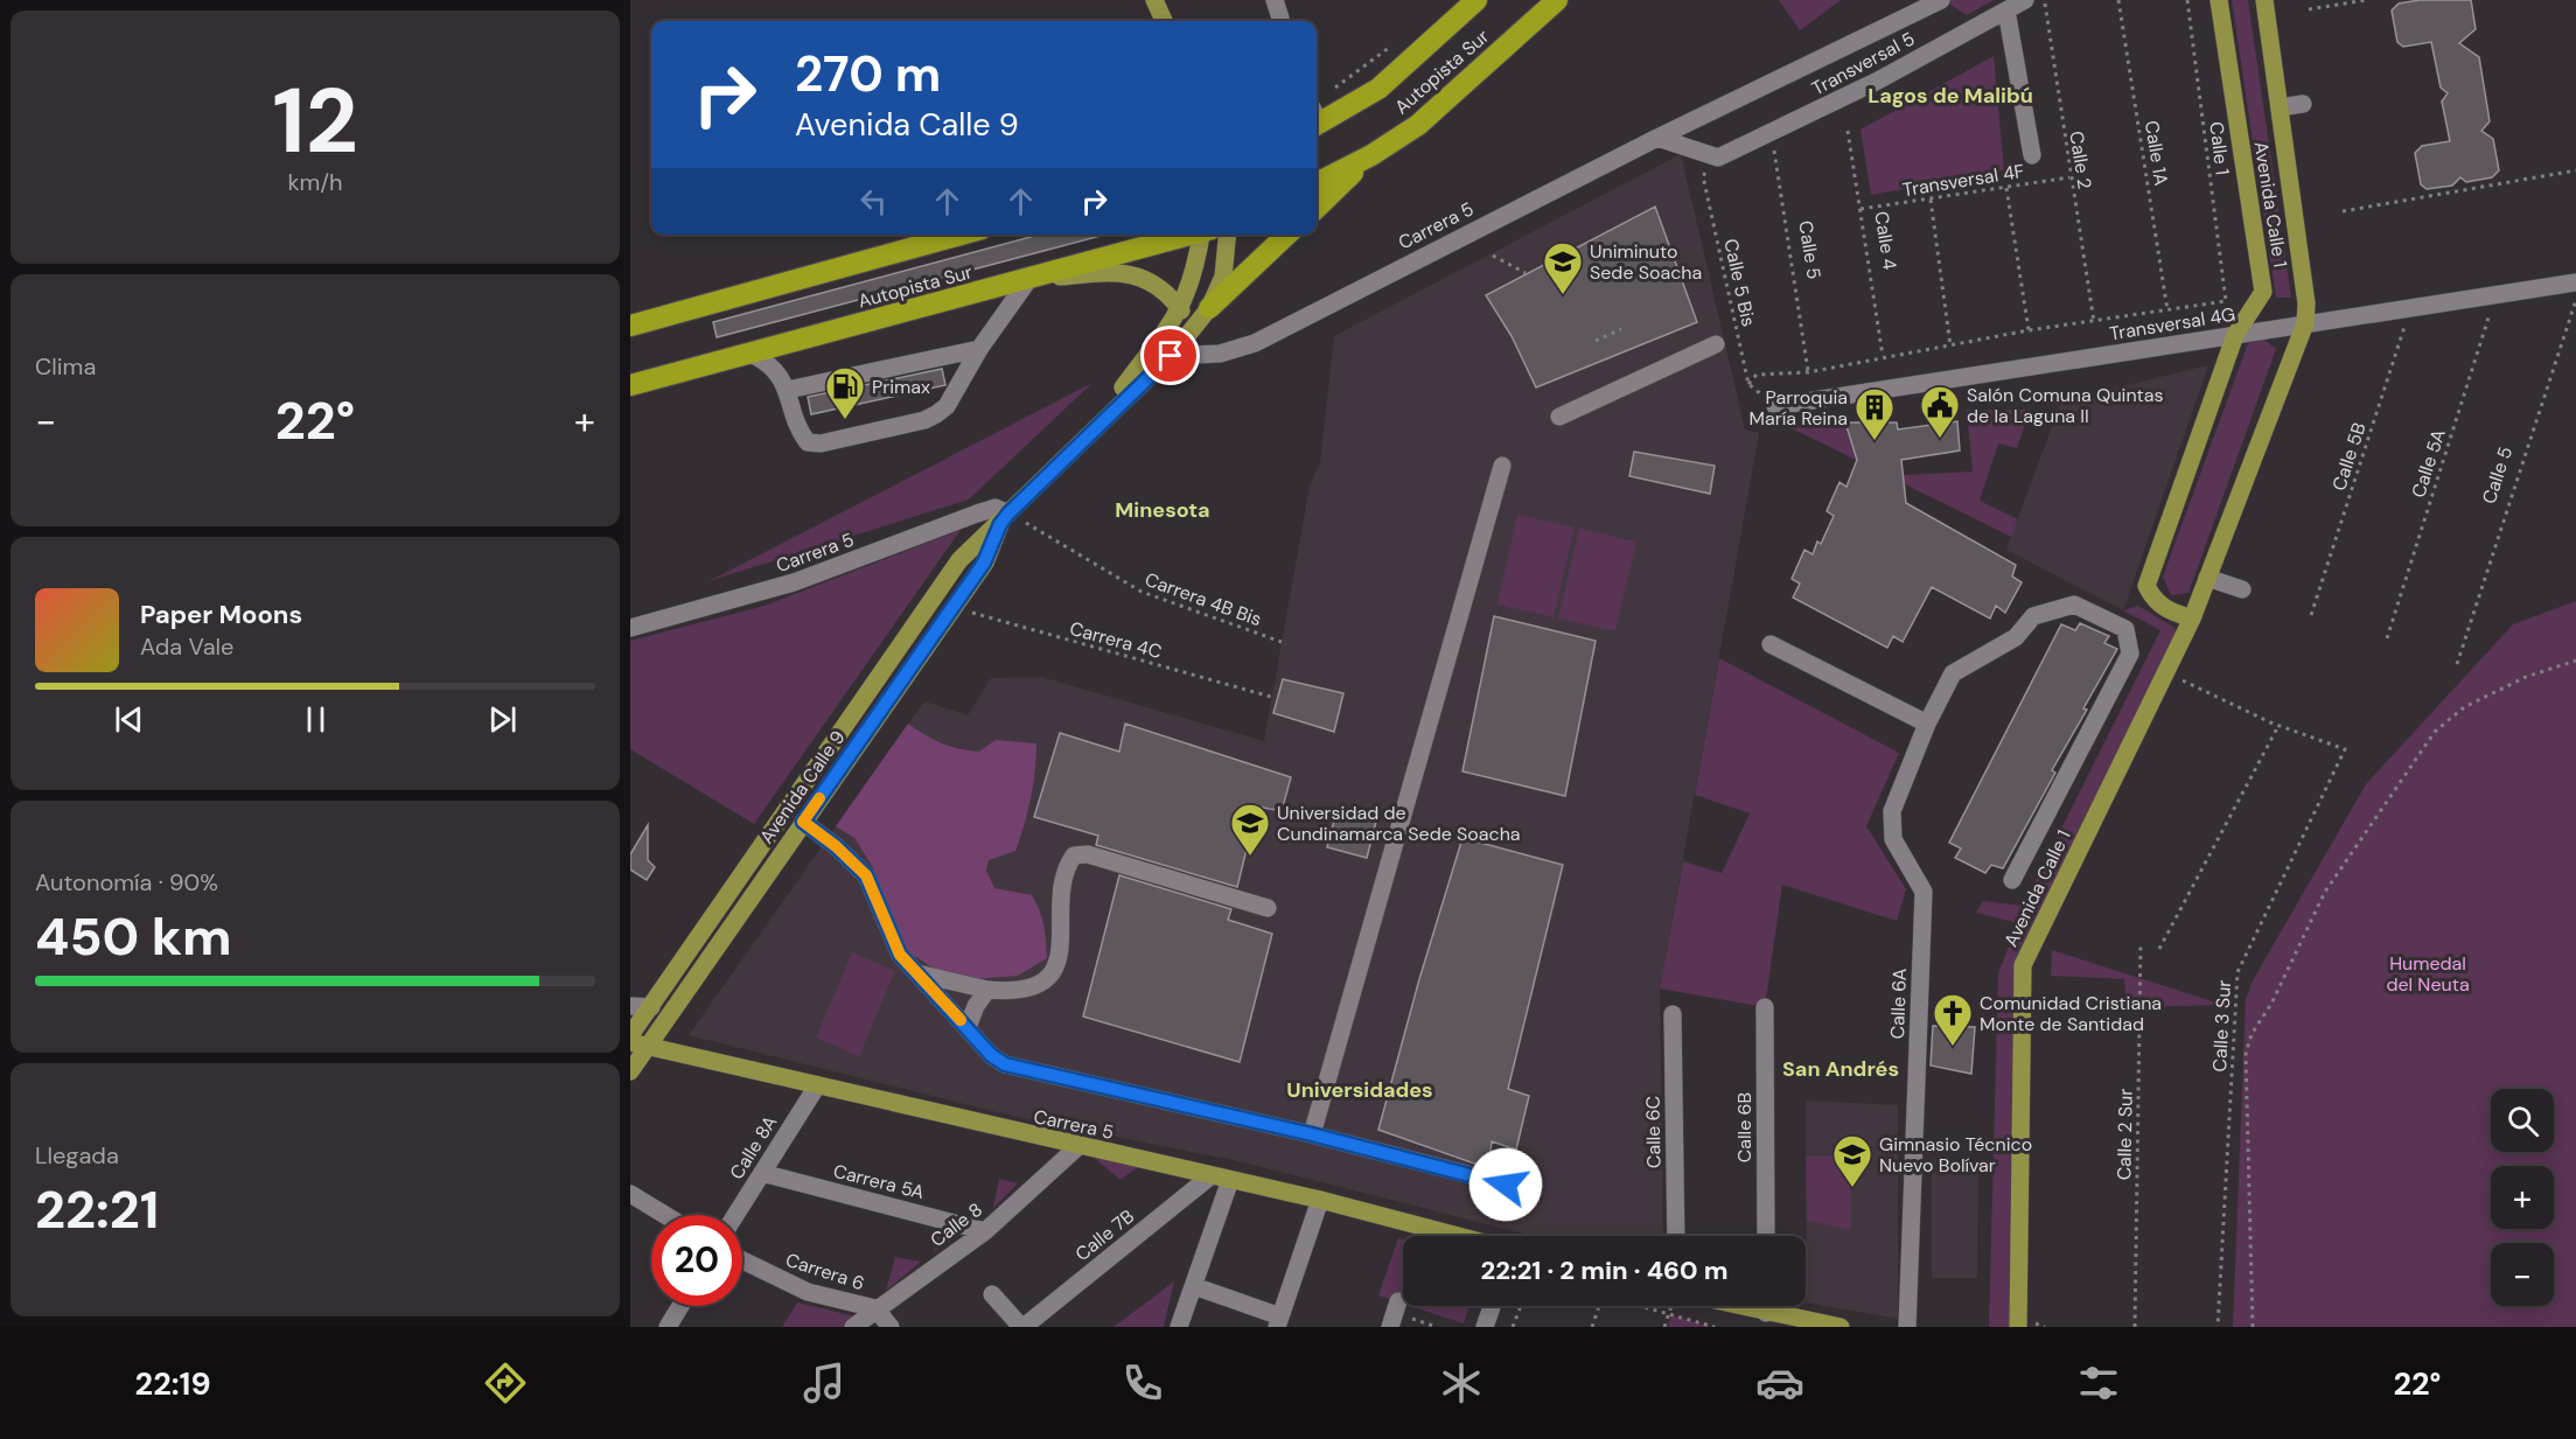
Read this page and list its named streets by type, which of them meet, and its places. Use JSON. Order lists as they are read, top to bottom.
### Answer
{
  "streets": {
    "highway": ["Autopista Sur"],
    "main road": ["Avenida Calle 1", "Carrera 5", "Avenida Calle 9"],
    "street": [
      "Transversal 5",
      "Transversal 4G",
      "Calle 6A",
      "Calle 6B",
      "Calle 6C",
      "Calle 8A",
      "Carrera 5A",
      "Calle 8",
      "Calle 7B",
      "Carrera 6"
    ],
    "path": [
      "Calle 1",
      "Calle 1A",
      "Calle 2",
      "Transversal 4F",
      "Calle 4",
      "Calle 5",
      "Calle 5 Bis",
      "Calle 5B",
      "Calle 5A",
      "Carrera 4B Bis",
      "Carrera 4C",
      "Calle 3 Sur",
      "Calle 2 Sur"
    ]
  },
  "crossings": [
    ["Transversal 5", "Calle 5"],
    ["Transversal 5", "Calle 5 Bis"],
    ["Calle 1", "Calle 1A"],
    ["Calle 2", "Transversal 4F"],
    ["Transversal 4F", "Calle 4"],
    ["Avenida Calle 1", "Transversal 4G"],
    ["Carrera 5", "Carrera 4B Bis"],
    ["Carrera 5", "Avenida Calle 9"],
    ["Carrera 5", "Calle 8A"],
    ["Carrera 5", "Calle 8"],
    ["Carrera 5", "Calle 7B"],
    ["Transversal 4G", "Calle 5B"],
    ["Transversal 4G", "Calle 5A"],
    ["Carrera 4B Bis", "Avenida Calle 9"],
    ["Carrera 4C", "Avenida Calle 9"],
    ["Calle 8A", "Carrera 5A"],
    ["Carrera 5A", "Calle 8"],
    ["Calle 8", "Carrera 6"]
  ],
  "districts": [
    "Lagos de Malibú",
    "Minesota",
    "San Andrés",
    "Universidades"
  ],
  "parks": ["Humedal del Neuta"],
  "places": {
    "school or university": ["Uniminuto Sede Soacha", "Universidad de Cundinamarca Sede Soacha", "Gimnasio Técnico Nuevo Bolívar"],
    "fuel station": ["Primax"],
    "public building": ["Salón Comuna Quintas de la Laguna II"],
    "building": ["Parroquia María Reina"],
    "church": ["Comunidad Cristiana Monte de Santidad"]
  },
  "page": {
    "tile": [
      ["12", "km/h"],
      "Clima",
      ["Autonomía · 90%", "450 km"],
      ["Llegada", "22:21"]
    ],
    "turn": ["270 m", "Avenida Calle 9"],
    "heat": ["−", "22°", "+"],
    "song": ["Paper Moons", "Ada Vale"],
    "map_buttons": ["+", "−"],
    "limit": "20",
    "trip": "22:21 · 2 min · 460 m",
    "tabs": ["22:19", "22°"]
  }
}
